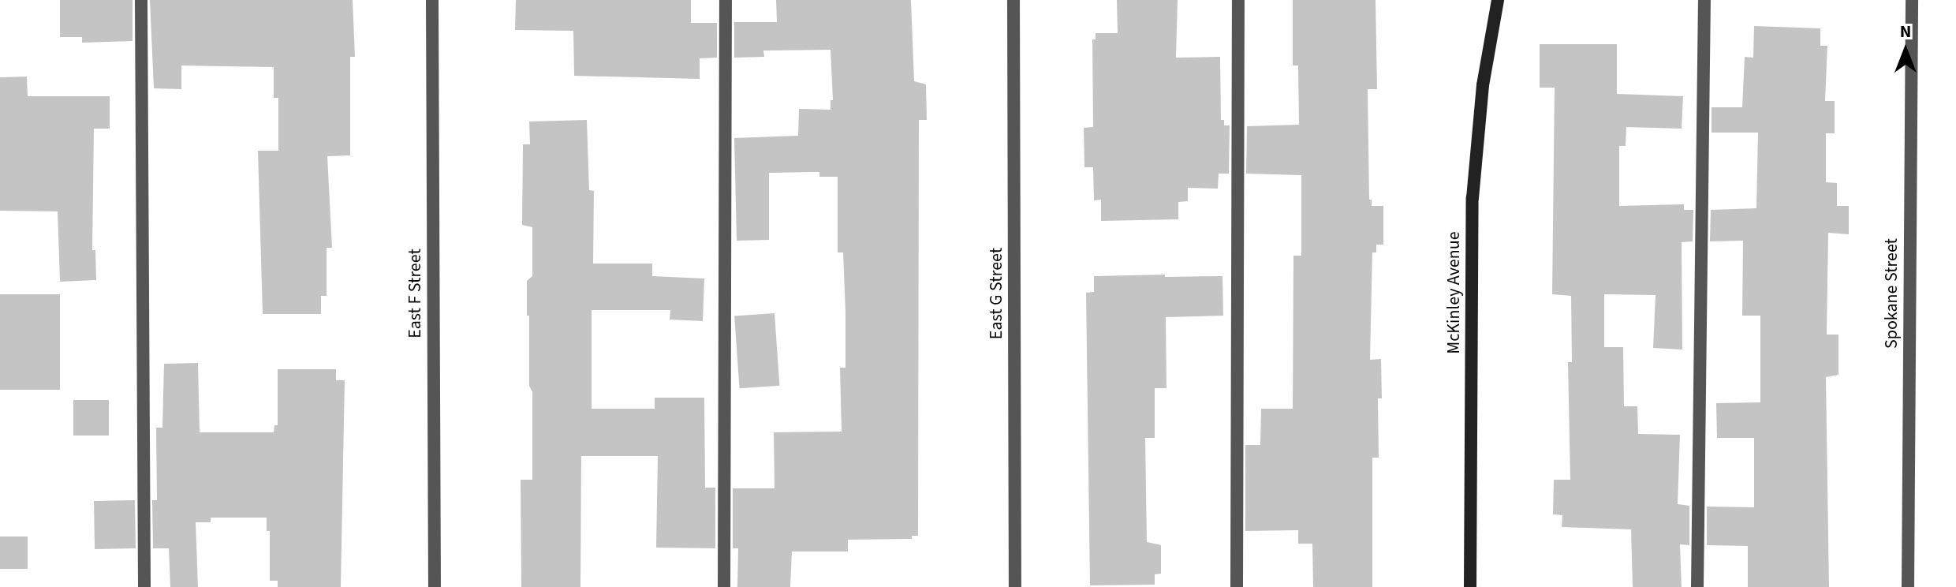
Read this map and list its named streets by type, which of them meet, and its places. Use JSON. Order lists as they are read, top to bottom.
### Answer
{
  "streets": {
    "street": [
      "McKinley Avenue",
      "East F Street",
      "East G Street",
      "Spokane Street"
    ]
  },
  "north": "top"
}
